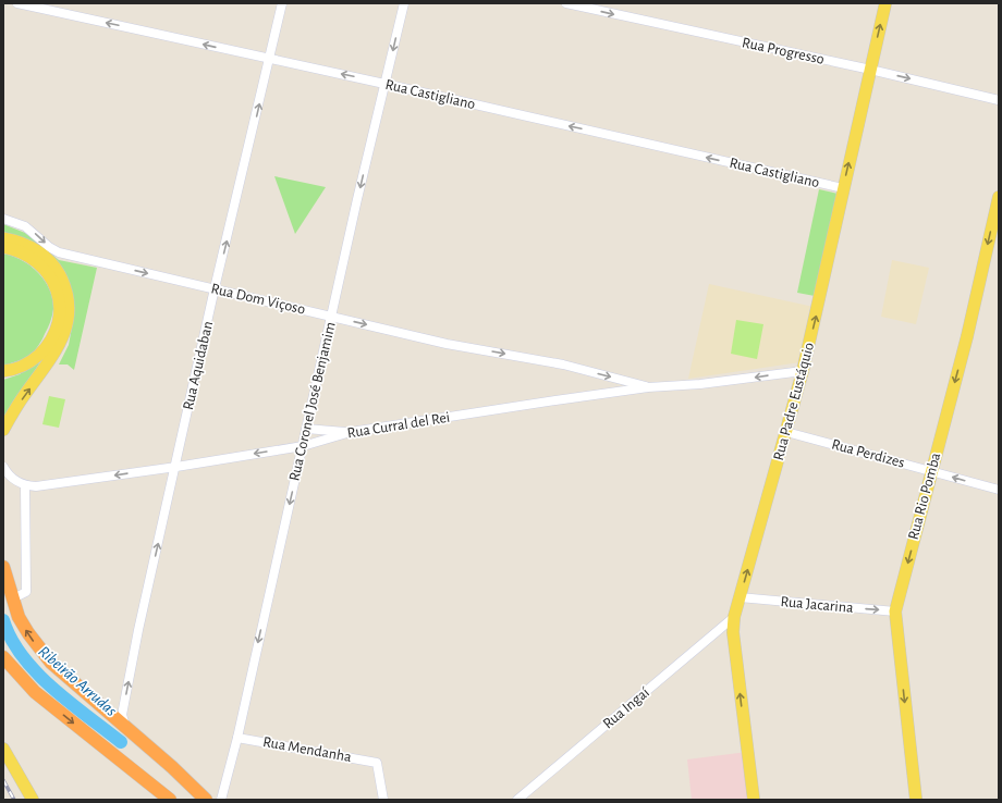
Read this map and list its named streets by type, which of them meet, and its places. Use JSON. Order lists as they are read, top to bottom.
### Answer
{
  "streets": {
    "main road": ["Rua Padre Eustáquio", "Rua Rio Pomba"],
    "street": [
      "Rua Progresso",
      "Rua Castigliano",
      "Rua Dom Viçoso",
      "Rua Aquidaban",
      "Rua Coronel José Benjamim",
      "Rua Curral del Rei",
      "Rua Perdizes",
      "Rua Jacarina",
      "Rua Ingaí",
      "Rua Mendanha"
    ]
  },
  "crossings": [
    ["Rua Progresso", "Rua Padre Eustáquio"],
    ["Rua Castigliano", "Rua Aquidaban"],
    ["Rua Castigliano", "Rua Coronel José Benjamim"],
    ["Rua Castigliano", "Rua Padre Eustáquio"],
    ["Rua Dom Viçoso", "Rua Aquidaban"],
    ["Rua Dom Viçoso", "Rua Coronel José Benjamim"],
    ["Rua Dom Viçoso", "Rua Curral del Rei"],
    ["Rua Aquidaban", "Rua Curral del Rei"],
    ["Rua Coronel José Benjamim", "Rua Curral del Rei"],
    ["Rua Coronel José Benjamim", "Rua Mendanha"],
    ["Rua Padre Eustáquio", "Rua Curral del Rei"],
    ["Rua Padre Eustáquio", "Rua Perdizes"],
    ["Rua Padre Eustáquio", "Rua Jacarina"],
    ["Rua Padre Eustáquio", "Rua Ingaí"],
    ["Rua Perdizes", "Rua Rio Pomba"],
    ["Rua Rio Pomba", "Rua Jacarina"]
  ],
  "one_way": [
    "Rua Progresso",
    "Rua Castigliano",
    "Rua Dom Viçoso",
    "Rua Aquidaban",
    "Rua Coronel José Benjamim",
    "Rua Padre Eustáquio",
    "Rua Curral del Rei",
    "Rua Rio Pomba",
    "Rua Jacarina"
  ],
  "water": ["Ribeirão Arrudas"]
}
